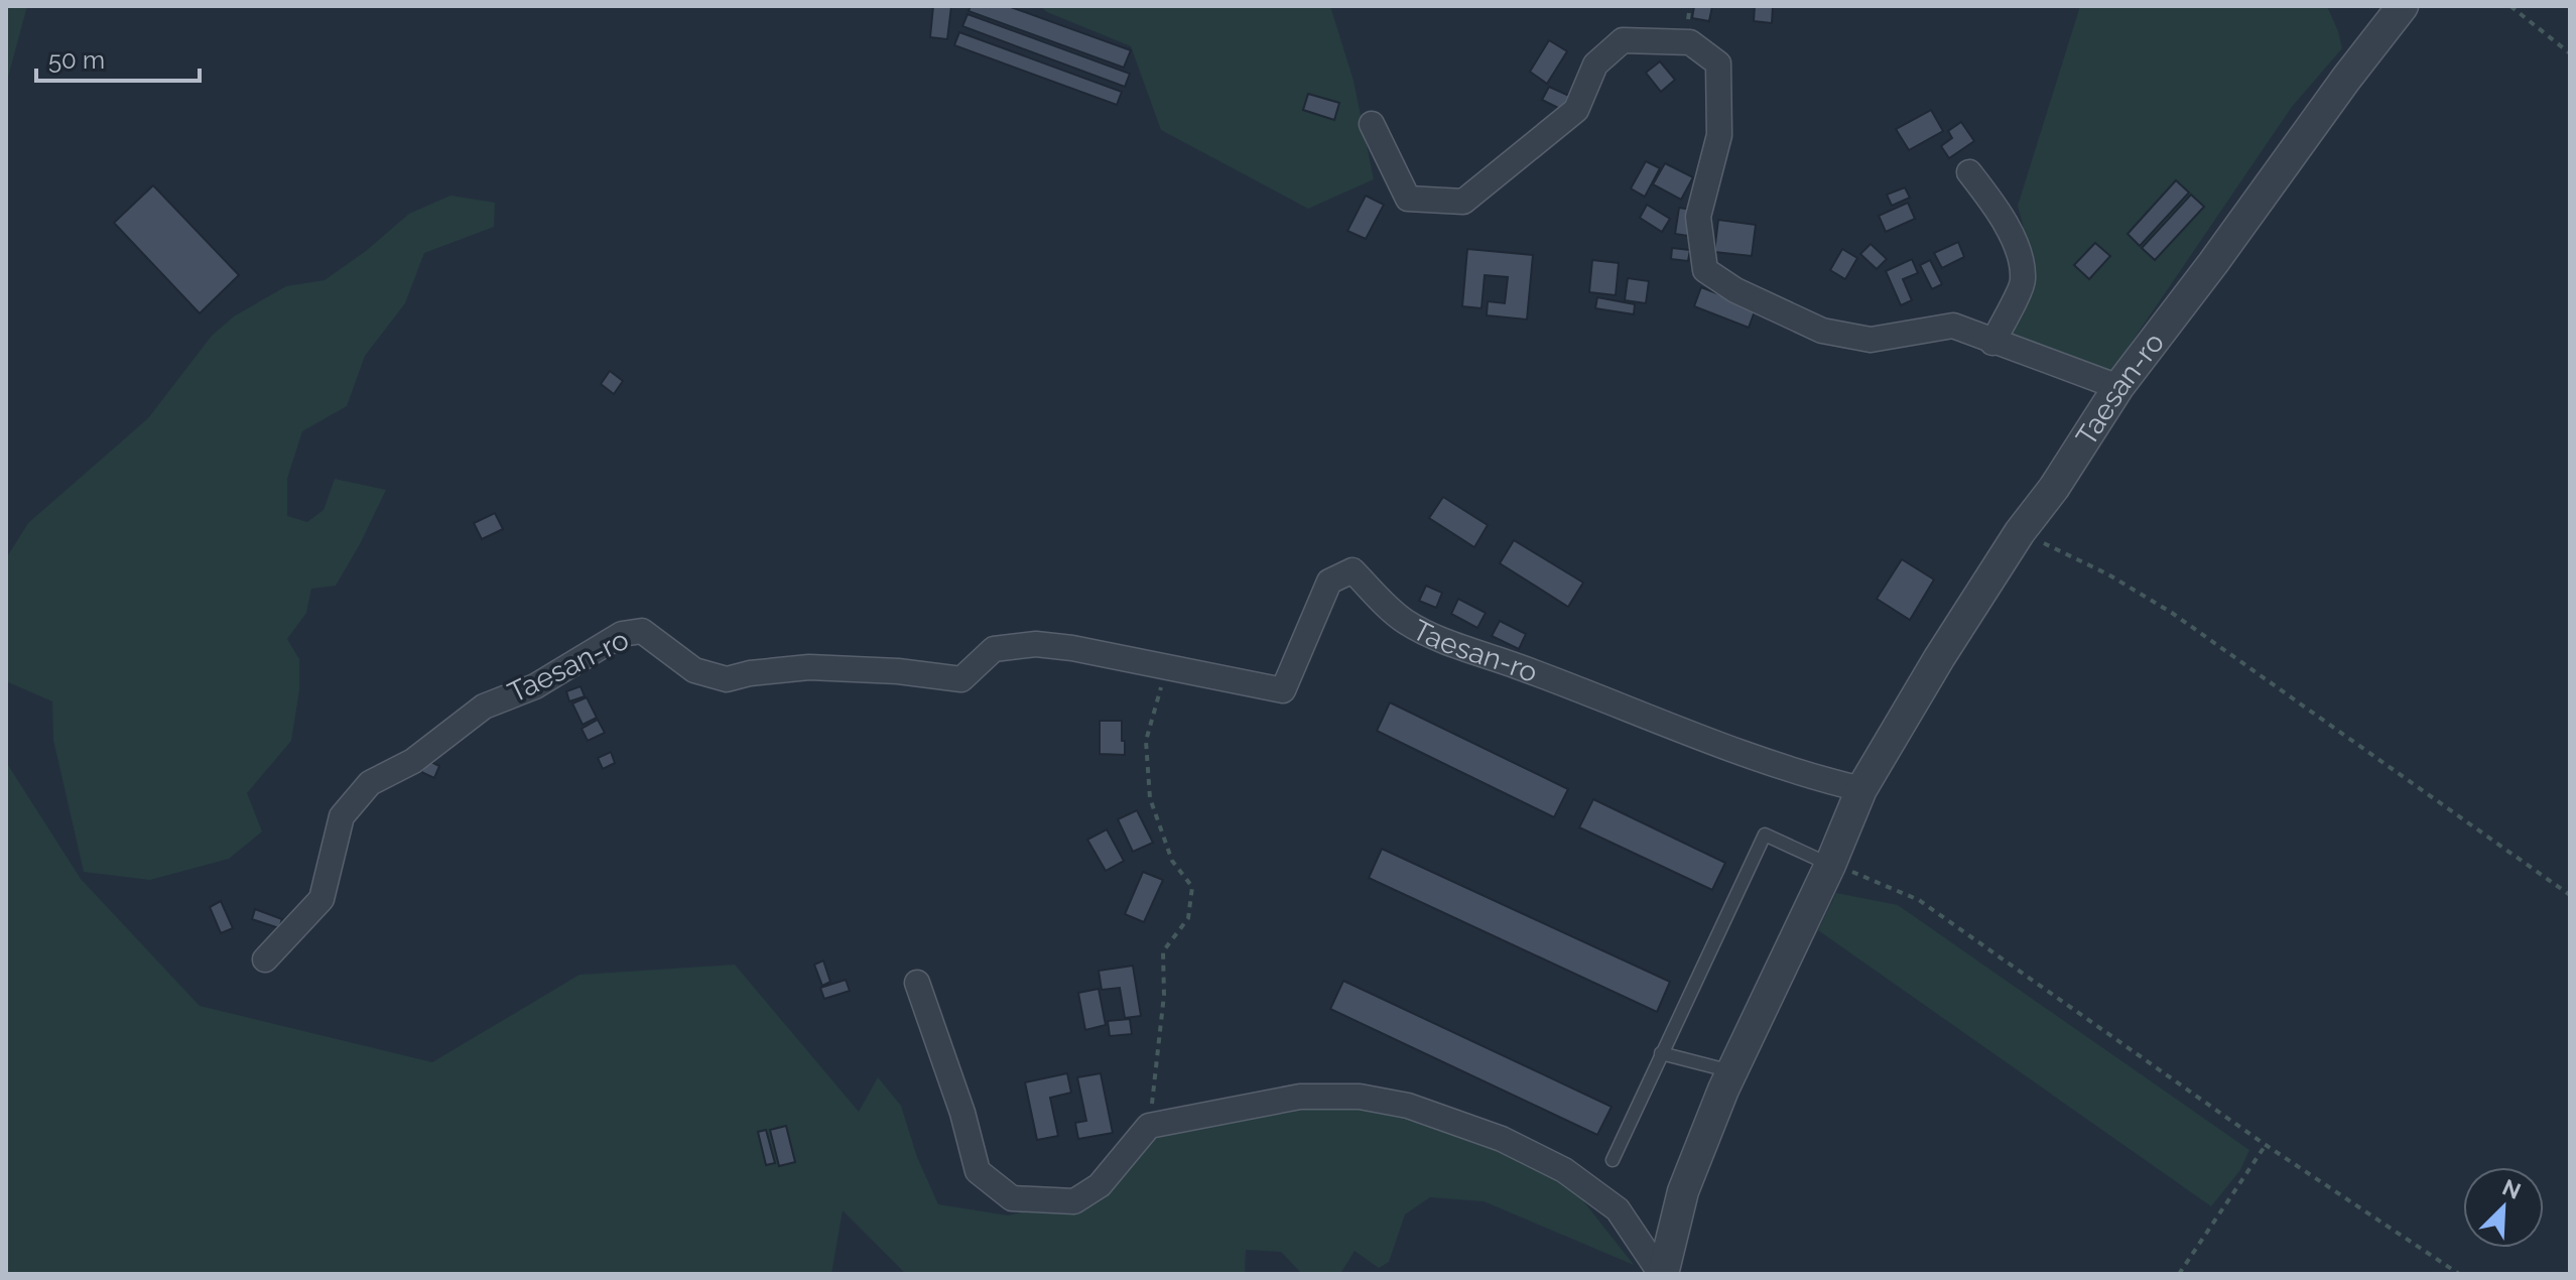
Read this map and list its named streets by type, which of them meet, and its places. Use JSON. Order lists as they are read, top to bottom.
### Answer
{
  "streets": {
    "street": ["Taesan-ro"]
  },
  "scale_bar": "50 m",
  "north": "top right"
}
